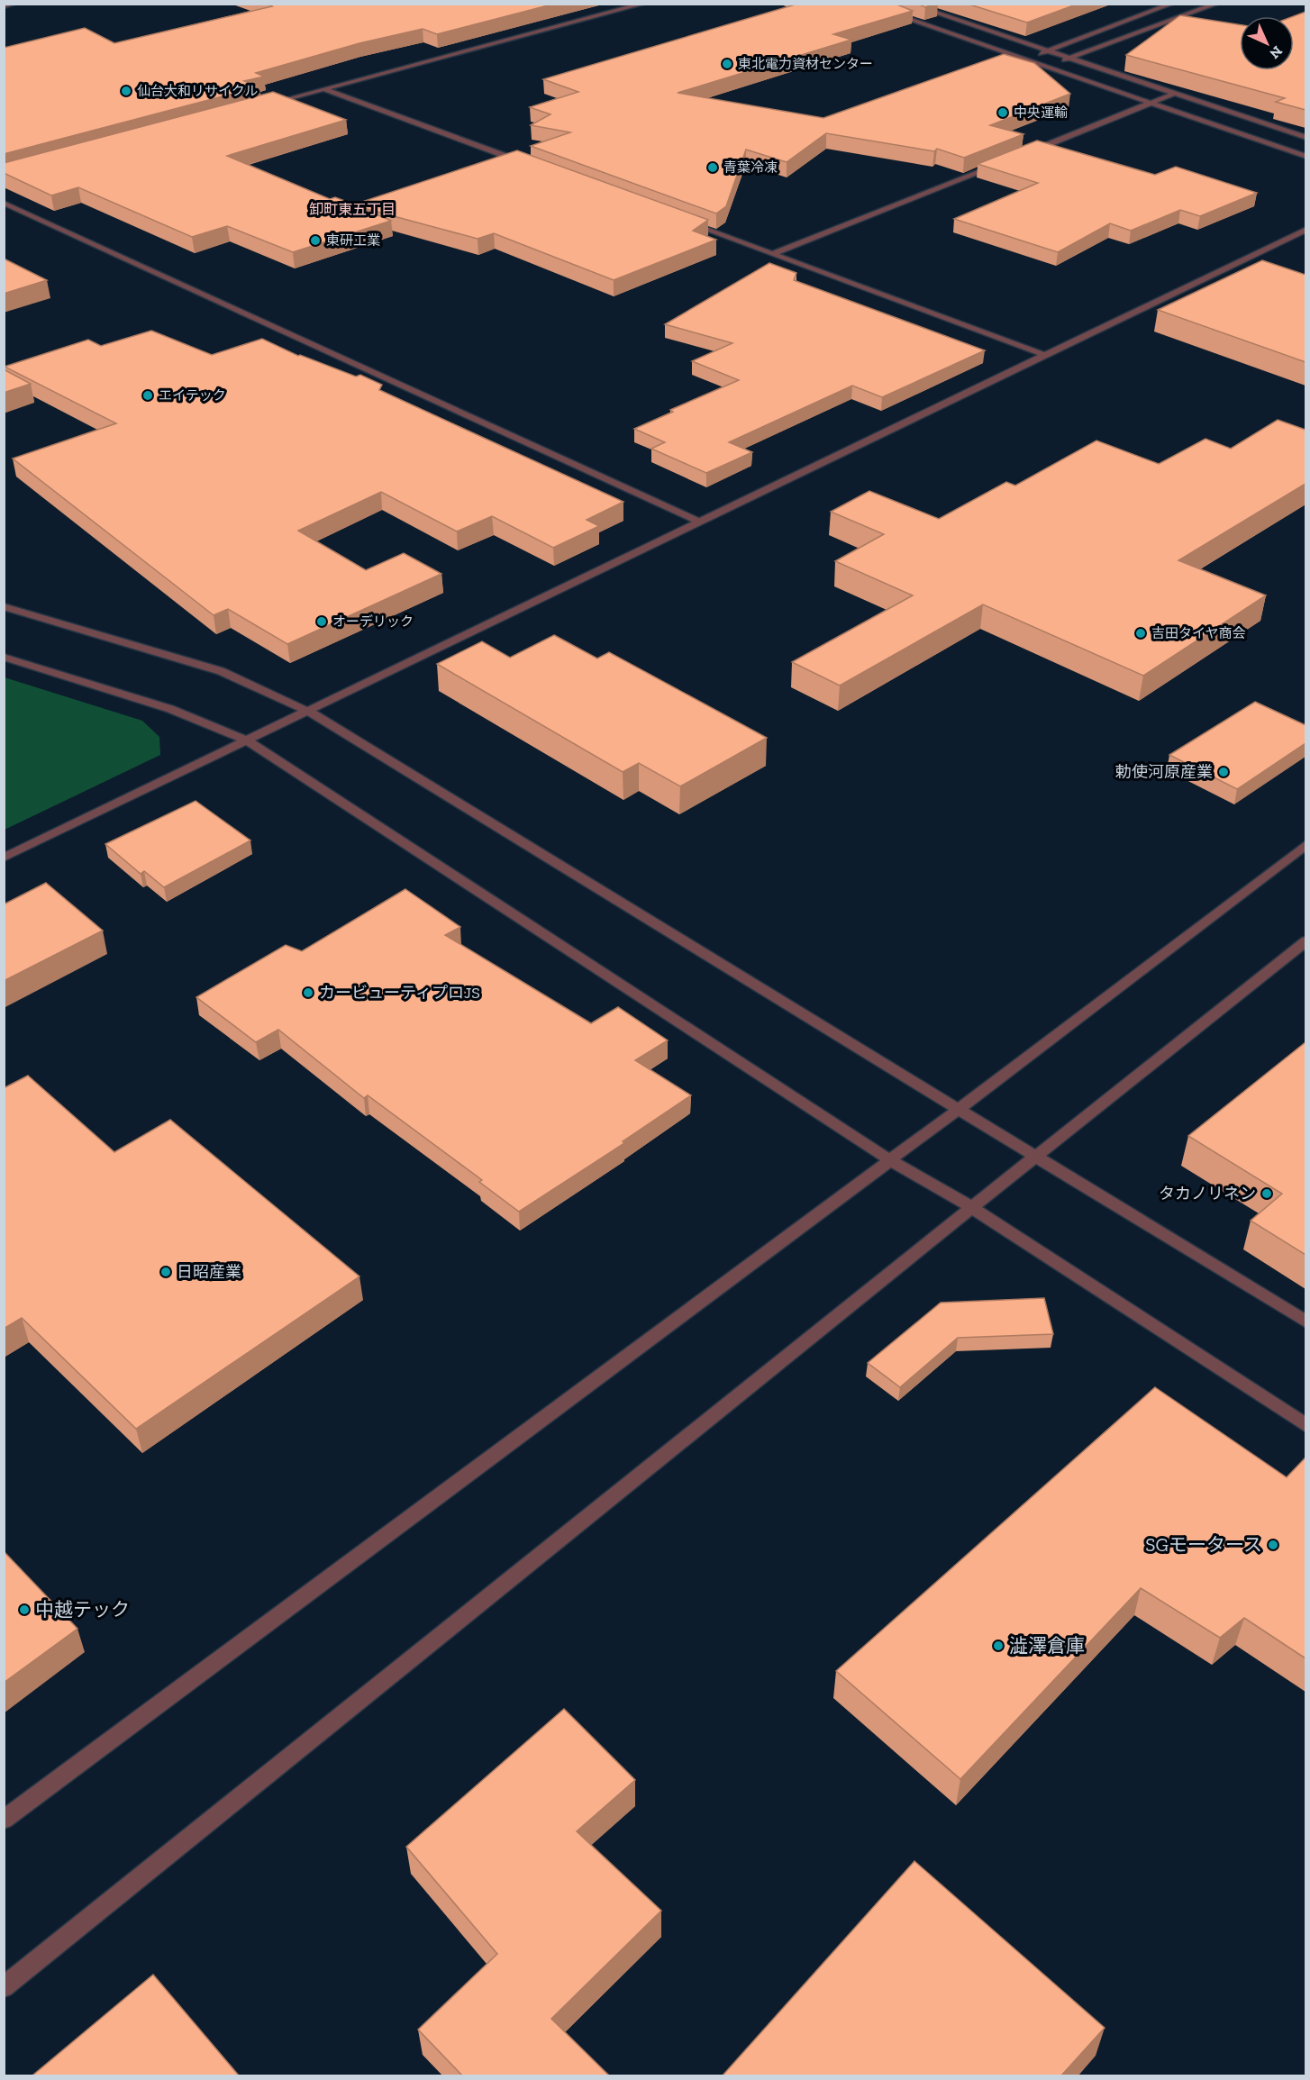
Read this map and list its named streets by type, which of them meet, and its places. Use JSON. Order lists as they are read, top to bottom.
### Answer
{
  "districts": ["卸町東五丁目"],
  "places": [
    "東北電力資材センター",
    "仙台大和リサイクル",
    "中央運輸",
    "青葉冷凍",
    "東研工業",
    "エイテック",
    "オーデリック",
    "吉田タイヤ商会",
    "勅使河原産業",
    "カービューティプロJS",
    "タカノリネン",
    "日昭産業",
    "SGモータース",
    "中越テック",
    "澁澤倉庫"
  ],
  "north": "bottom right"
}
